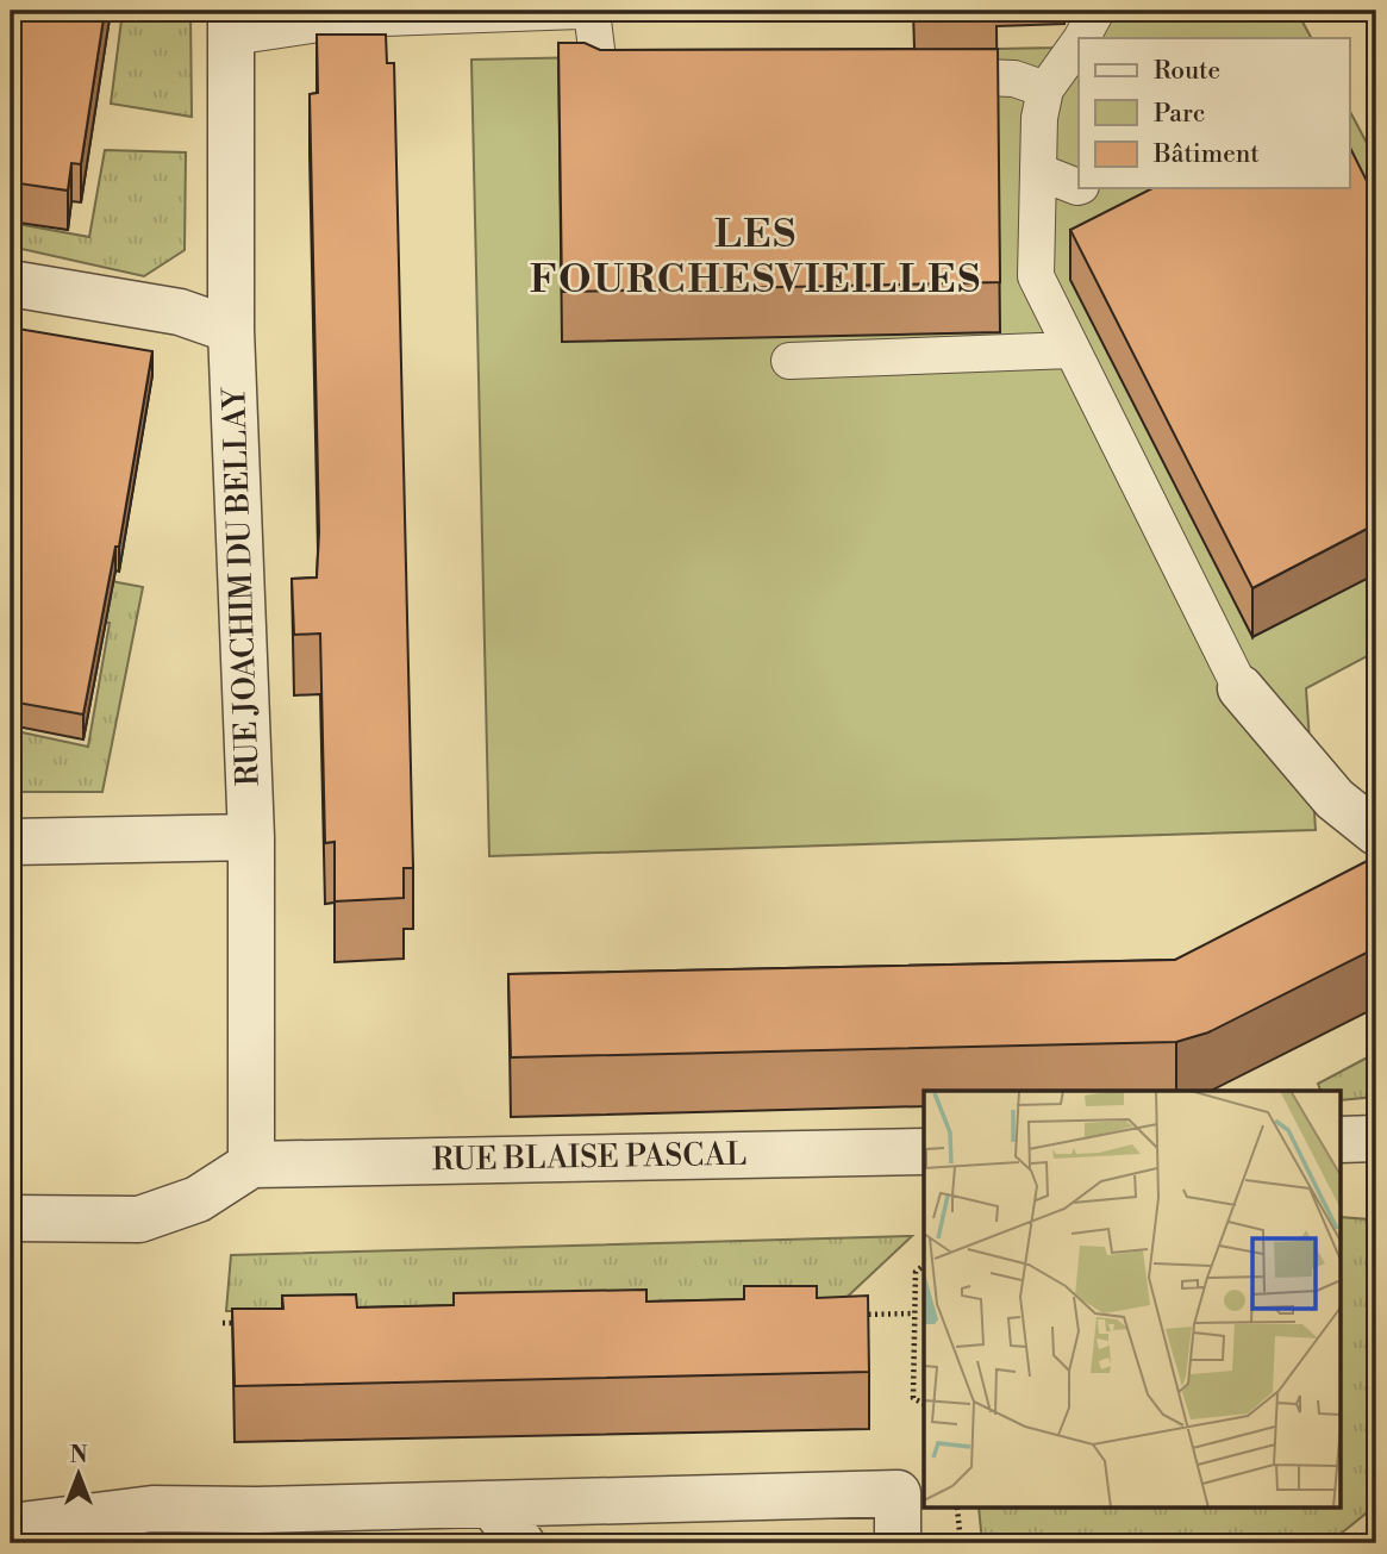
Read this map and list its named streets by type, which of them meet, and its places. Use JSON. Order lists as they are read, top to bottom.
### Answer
{
  "streets": {
    "street": ["RUE JOACHIM DU BELLAY", "RUE BLAISE PASCAL"]
  },
  "crossings": [
    ["RUE JOACHIM DU BELLAY", "RUE BLAISE PASCAL"]
  ],
  "districts": ["LES FOURCHESVIEILLES"],
  "legend": ["Route", "Parc", "Bâtiment"],
  "north": "top"
}
